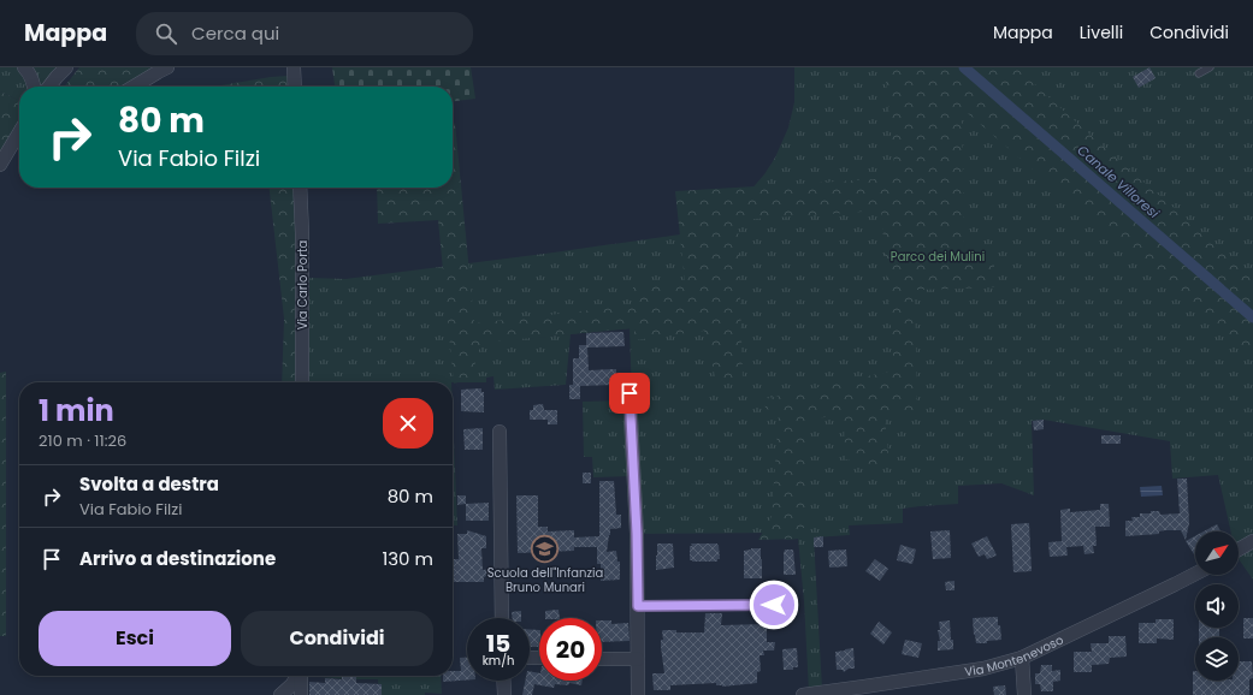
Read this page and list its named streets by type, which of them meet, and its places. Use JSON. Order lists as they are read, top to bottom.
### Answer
{
  "streets": {
    "street": ["Via Carlo Porta", "Via Montenevoso"]
  },
  "water": ["Canale Villoresi"],
  "parks": ["Parco dei Mulini"],
  "places": {
    "school or university": ["Scuola dell\"Infanzia Bruno Munari"]
  },
  "north": "top right",
  "page": {
    "header": "Mappa",
    "search": "Cerca qui",
    "nav": ["Mappa", "Livelli", "Condividi"],
    "turn": ["80 m", "Via Fabio Filzi"],
    "heading": ["1 min", "210 m · 11:26"],
    "list": [
      {
        "name": "Svolta a destra",
        "note": "Via Fabio Filzi",
        "value": "80 m"
      },
      {
        "name": "Arrivo a destinazione",
        "value": "130 m"
      }
    ],
    "buttons": ["Esci", "Condividi"],
    "speed": "15 km/h",
    "limit": "20"
  }
}
